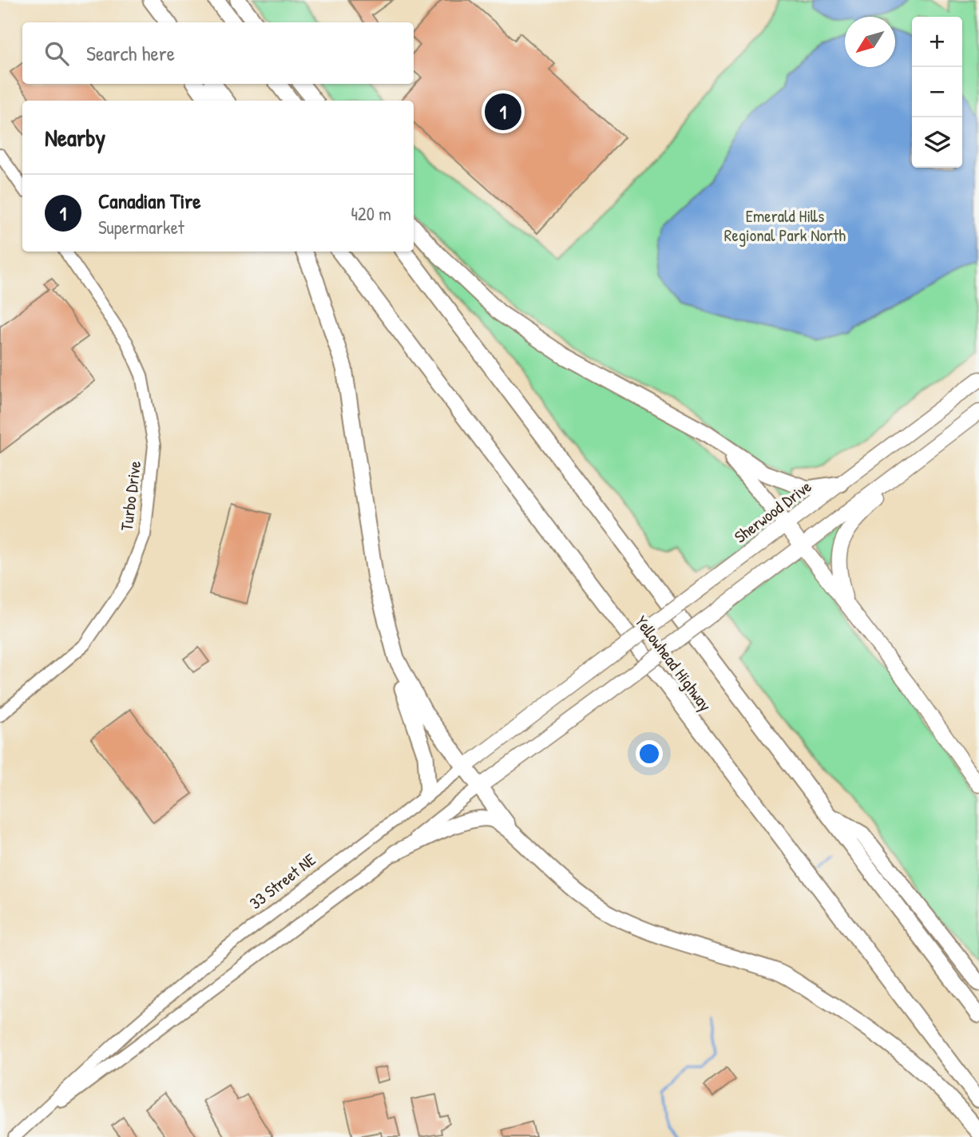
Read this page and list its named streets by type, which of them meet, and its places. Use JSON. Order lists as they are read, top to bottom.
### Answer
{
  "streets": {
    "highway": ["Yellowhead Highway"],
    "main road": ["Sherwood Drive", "33 Street NE"],
    "street": ["Turbo Drive"]
  },
  "crossings": [
    ["Sherwood Drive", "33 Street NE"]
  ],
  "parks": ["Emerald Hills Regional Park North"],
  "north": "bottom left",
  "page": {
    "map_buttons": ["+", "−"],
    "search": "Search here",
    "pins": "1",
    "heading": "Nearby",
    "list": [
      {
        "mark": "1",
        "name": "Canadian Tire",
        "note": "Supermarket",
        "value": "420 m"
      }
    ]
  }
}
